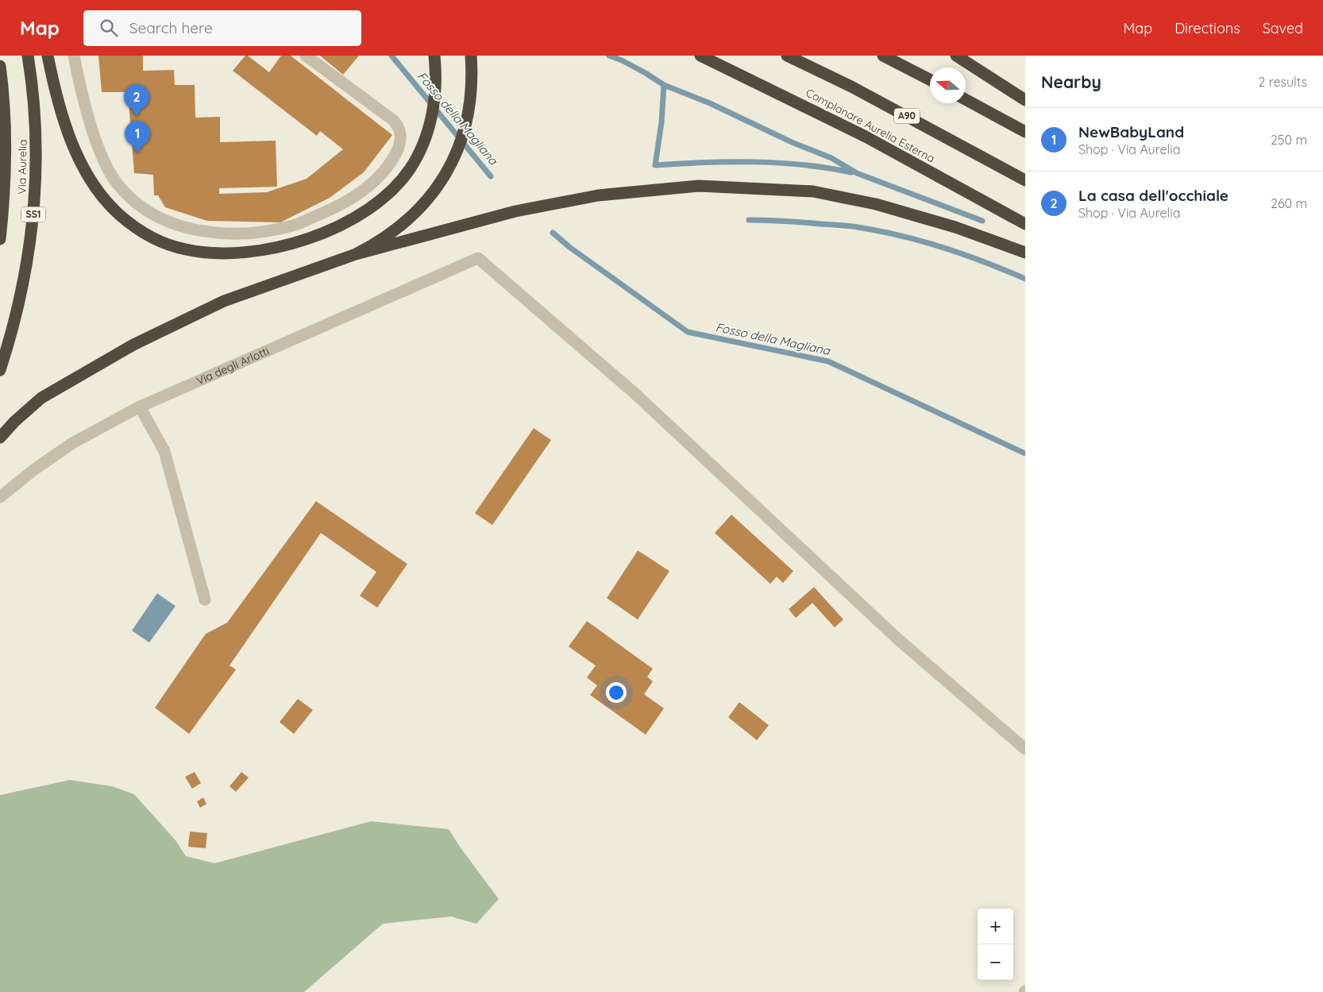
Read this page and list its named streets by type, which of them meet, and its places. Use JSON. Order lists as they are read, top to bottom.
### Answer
{
  "streets": {
    "highway": [
      "A90",
      "Complanare Aurelia Esterna",
      "Via Aurelia",
      "SS1"
    ],
    "street": ["Via degli Arlotti"]
  },
  "water": ["Fosso della Magliana"],
  "north": "left",
  "page": {
    "header": "Map",
    "search": "Search here",
    "nav": ["Map", "Directions", "Saved"],
    "heading": ["Nearby", "2 results"],
    "pins": ["2", "1"],
    "list": [
      {
        "mark": "1",
        "name": "NewBabyLand",
        "note": "Shop · Via Aurelia",
        "value": "250 m"
      },
      {
        "mark": "2",
        "name": "La casa dell'occhiale",
        "note": "Shop · Via Aurelia",
        "value": "260 m"
      }
    ],
    "map_buttons": ["+", "−"]
  }
}
